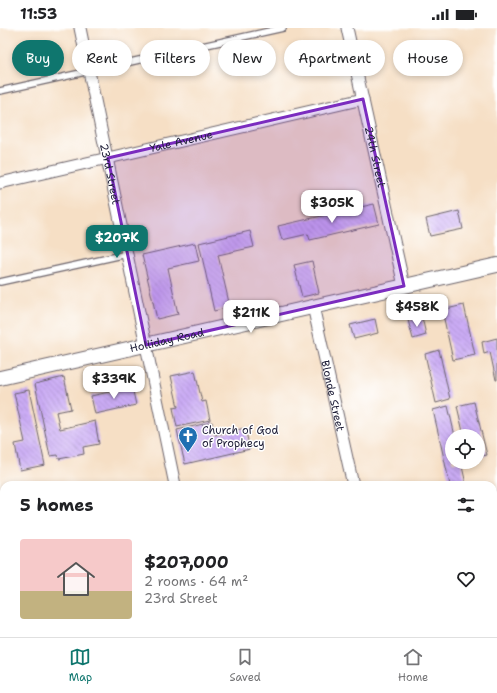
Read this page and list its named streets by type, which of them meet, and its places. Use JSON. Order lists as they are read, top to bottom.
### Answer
{
  "streets": {
    "street": [
      "Yale Avenue",
      "24th Street",
      "23rd Street",
      "Holliday Road",
      "Blonde Street"
    ]
  },
  "crossings": [
    ["Yale Avenue", "24th Street"],
    ["Yale Avenue", "23rd Street"],
    ["24th Street", "Holliday Road"],
    ["23rd Street", "Holliday Road"],
    ["Holliday Road", "Blonde Street"]
  ],
  "places": {
    "church": ["Church of God of Prophecy"]
  },
  "page": {
    "status": "11:53",
    "chip": [
      "Buy",
      "Rent",
      "Filters",
      "New",
      "Apartment",
      "House"
    ],
    "price": [
      "$305K",
      "$207K",
      "$458K",
      "$211K",
      "$339K"
    ],
    "heading": "5 homes",
    "list": [
      {
        "name": "$207,000",
        "note": "2 rooms · 64 m² · 23rd Street"
      }
    ],
    "tabs": ["Map", "Saved", "Home"]
  }
}
